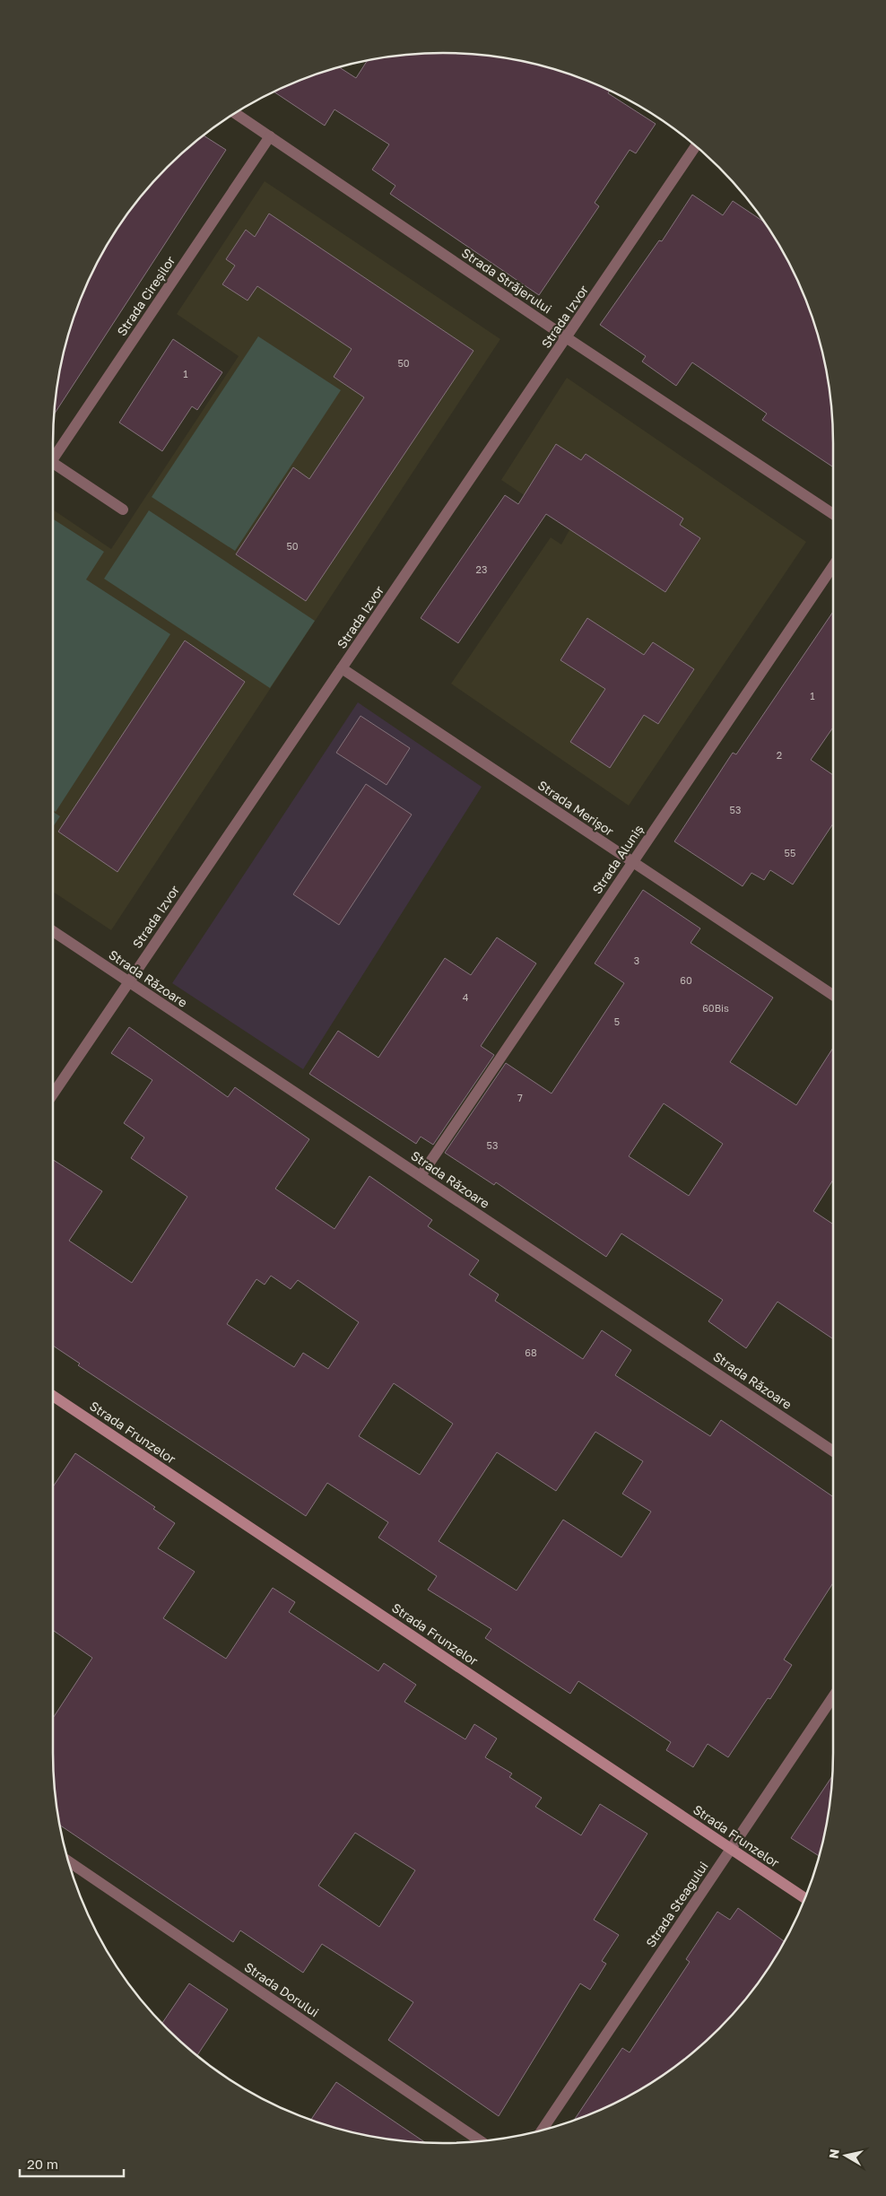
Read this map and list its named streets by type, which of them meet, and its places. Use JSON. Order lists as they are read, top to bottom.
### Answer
{
  "streets": {
    "street": [
      "Strada Străjerului",
      "Strada Cireșilor",
      "Strada Izvor",
      "Strada Merișor",
      "Strada Aluniș",
      "Strada Răzoare",
      "Strada Frunzelor",
      "Strada Steagului",
      "Strada Dorului"
    ]
  },
  "crossings": [
    ["Strada Străjerului", "Strada Cireșilor"],
    ["Strada Străjerului", "Strada Izvor"],
    ["Strada Izvor", "Strada Merișor"],
    ["Strada Izvor", "Strada Răzoare"],
    ["Strada Merișor", "Strada Aluniș"],
    ["Strada Aluniș", "Strada Răzoare"],
    ["Strada Frunzelor", "Strada Steagului"]
  ],
  "house_numbers": [
    "50",
    "1",
    "50",
    "23",
    "1",
    "2",
    "53",
    "55",
    "3",
    "60",
    "4",
    "60Bis",
    "5",
    "7",
    "53",
    "68"
  ],
  "scale_bar": "20 m",
  "north": "left"
}
